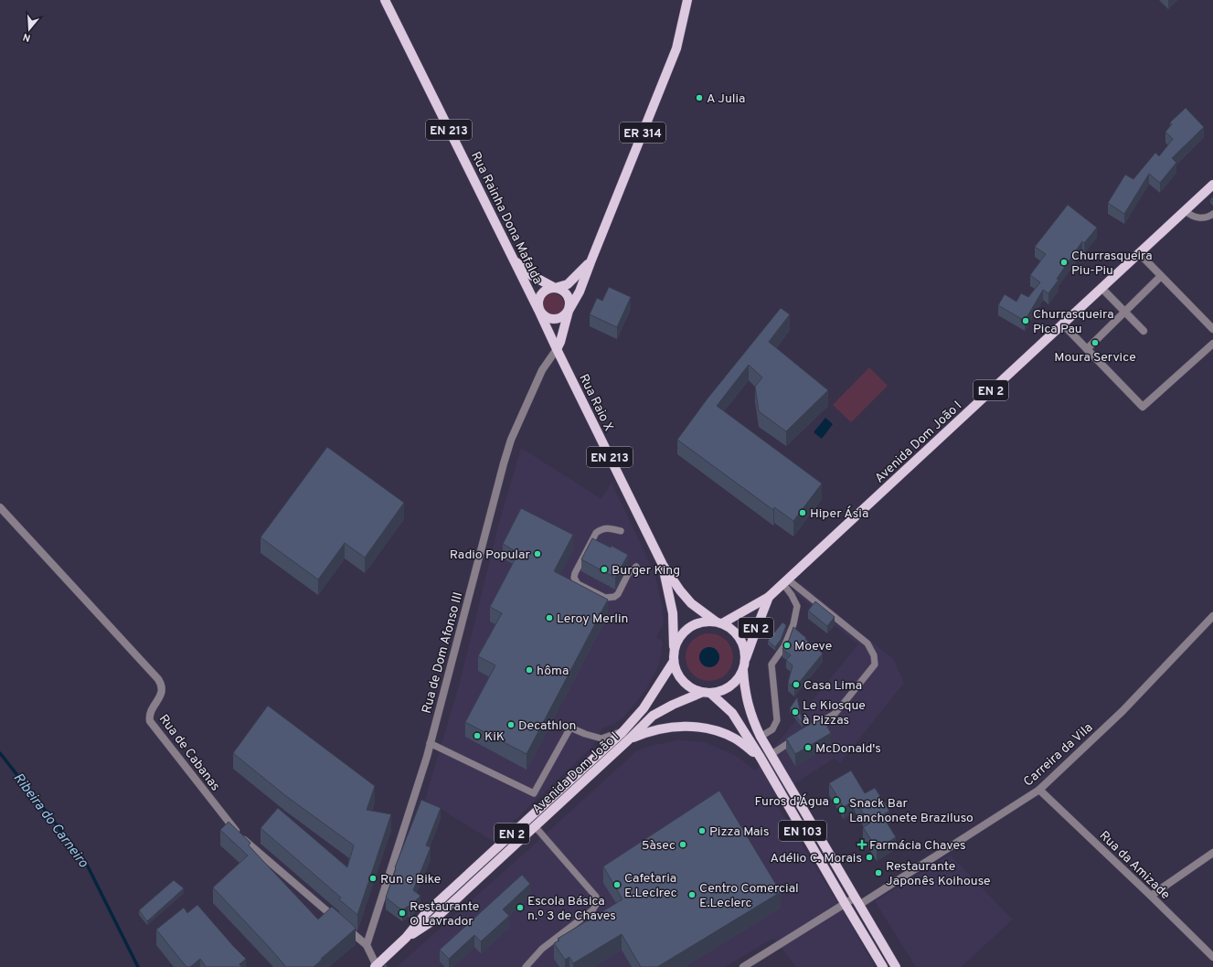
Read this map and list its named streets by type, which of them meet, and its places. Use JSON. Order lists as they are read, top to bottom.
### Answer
{
  "streets": {
    "main road": [
      "EN 213",
      "ER 314",
      "Rua Rainha Dona Mafalda",
      "EN 2",
      "Rua Raio X",
      "Avenida Dom João I",
      "EN 103"
    ],
    "street": [
      "Rua de Dom Afonso III",
      "Rua de Cabanas",
      "Carreira da Vila",
      "Rua da Amizade"
    ]
  },
  "crossings": [
    ["EN 213", "ER 314"],
    ["EN 213", "Rua Rainha Dona Mafalda"],
    ["EN 213", "Rua Raio X"],
    ["EN 213", "Rua de Dom Afonso III"],
    ["ER 314", "Rua Rainha Dona Mafalda"],
    ["ER 314", "Rua Raio X"],
    ["Rua Rainha Dona Mafalda", "Rua Raio X"],
    ["EN 2", "Rua Raio X"],
    ["EN 2", "Avenida Dom João I"],
    ["EN 2", "EN 103"],
    ["Rua Raio X", "Avenida Dom João I"],
    ["Rua Raio X", "Rua de Dom Afonso III"],
    ["Rua Raio X", "EN 103"],
    ["Avenida Dom João I", "EN 103"],
    ["Rua de Dom Afonso III", "Rua de Cabanas"],
    ["Carreira da Vila", "EN 103"],
    ["Carreira da Vila", "Rua da Amizade"]
  ],
  "water": ["Ribeira do Carneiro"],
  "places": {
    "other": [
      "A Julia",
      "Churrasqueira Piu-Piu",
      "Churrasqueira Pica Pau",
      "Moura Service",
      "Hiper Ásia",
      "Radio Popular",
      "Burger King",
      "Leroy Merlin",
      "Moeve",
      "hôma",
      "Casa Lima",
      "Le Kiosque à Pizzas",
      "Decathlon",
      "KiK",
      "McDonald's",
      "Furos d'Água",
      "Snack Bar Lanchonete Braziluso",
      "Pizza Mais",
      "5àsec",
      "Adélio C. Morais",
      "Restaurante Japonês Koihouse",
      "Run e Bike",
      "Cafetaria E.Leclrec",
      "Centro Comercial E.Leclerc",
      "Escola Básica n.º 3 de Chaves",
      "Restaurante O Lavrador"
    ],
    "health": ["Farmácia Chaves"]
  },
  "north": "bottom"
}
